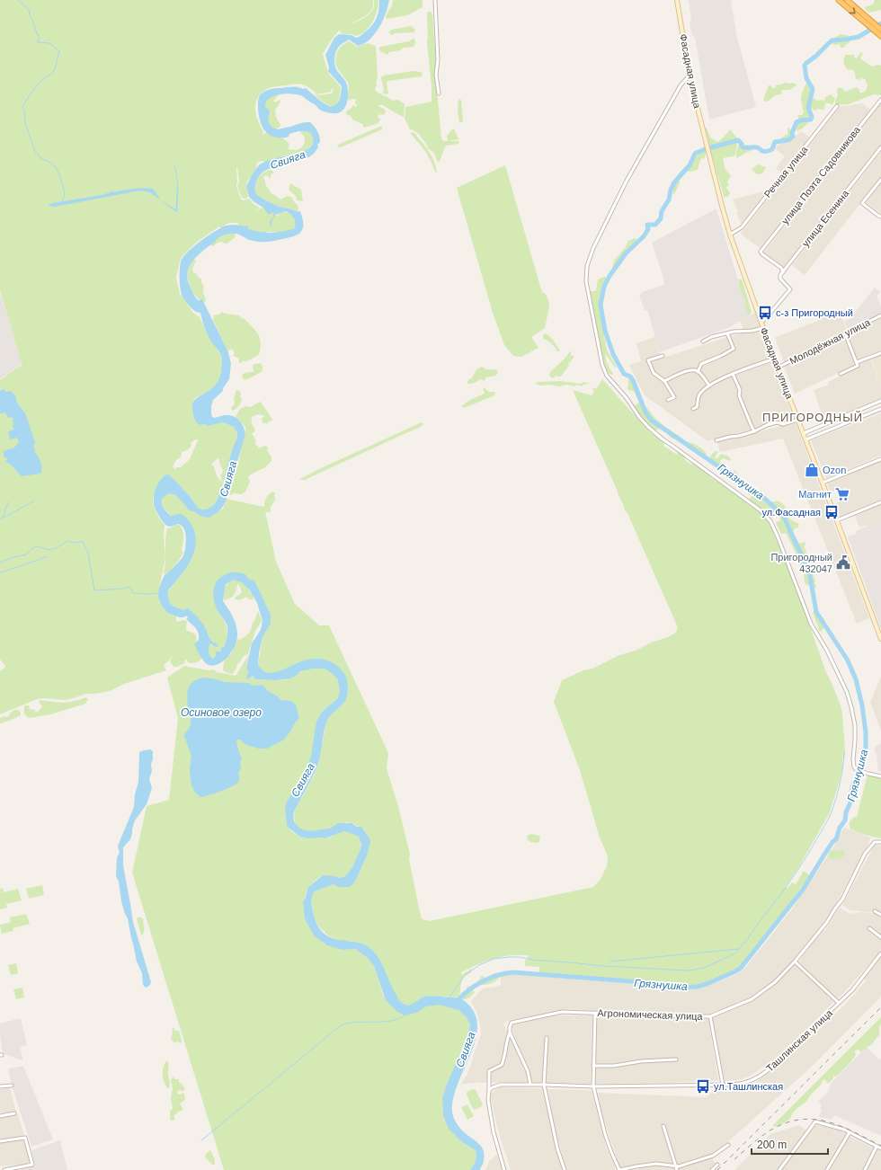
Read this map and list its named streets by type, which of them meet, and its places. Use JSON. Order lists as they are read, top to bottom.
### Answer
{
  "streets": {
    "main road": ["Фасадная улица"],
    "street": [
      "Речная улица",
      "улица Поэта Садовникова",
      "улица Есенина",
      "Молодёжная улица",
      "Агрономическая улица",
      "Ташлинская улица"
    ]
  },
  "crossings": [
    ["Фасадная улица", "Речная улица"],
    ["Фасадная улица", "Молодёжная улица"],
    ["улица Поэта Садовникова", "улица Есенина"]
  ],
  "districts": ["ПРИГОРОДНЫЙ"],
  "water": ["Свияга", "Грязнушка", "Осиновое озеро"],
  "places": {
    "bus stop": ["с-з Пригородный", "ул.Фасадная", "ул.Ташлинская"],
    "shop": ["Ozon"],
    "supermarket": ["Магнит"],
    "public building": ["Пригородный 432047"]
  },
  "scale_bar": "200 m"
}
